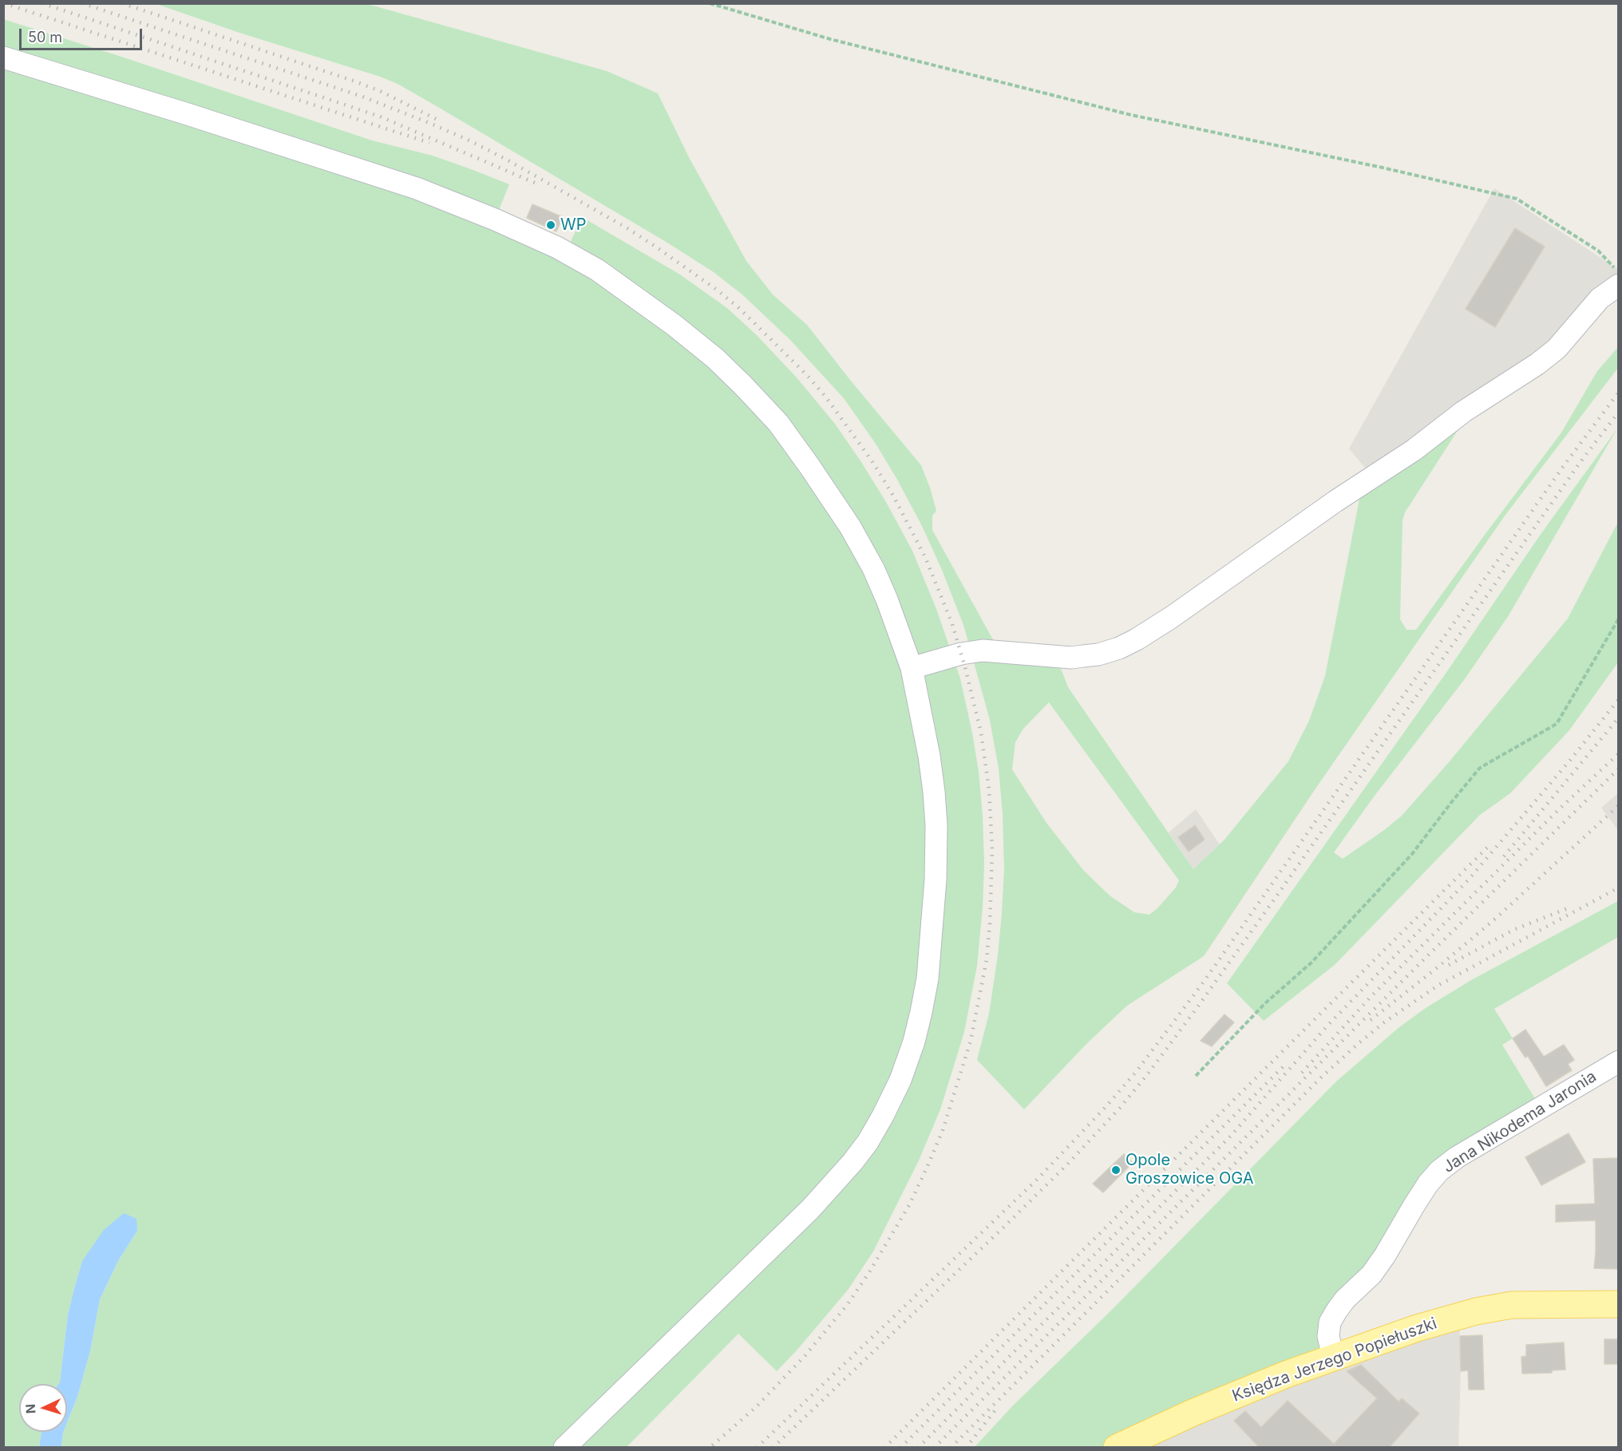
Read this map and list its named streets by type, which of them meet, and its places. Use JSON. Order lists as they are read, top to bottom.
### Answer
{
  "streets": {
    "main road": ["Księdza Jerzego Popiełuszki"],
    "street": ["Jana Nikodema Jaronia"]
  },
  "crossings": [
    ["Jana Nikodema Jaronia", "Księdza Jerzego Popiełuszki"]
  ],
  "places": ["WP", "Opole Groszowice OGA"],
  "scale_bar": "50 m",
  "north": "left"
}
